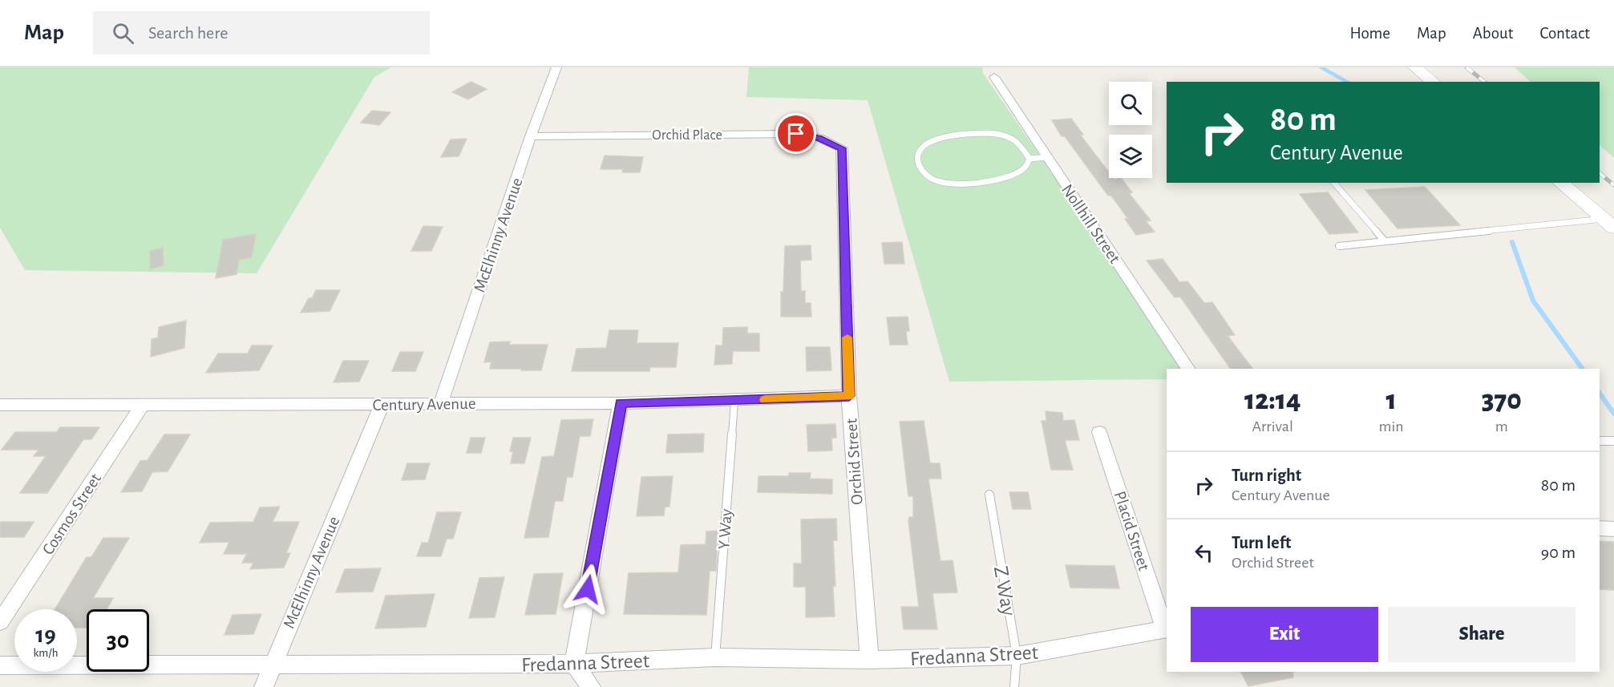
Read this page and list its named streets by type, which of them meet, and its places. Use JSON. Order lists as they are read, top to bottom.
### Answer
{
  "streets": {
    "street": [
      "Orchid Place",
      "Nollhill Street",
      "McElhinny Avenue",
      "Century Avenue",
      "Orchid Street",
      "Cosmos Street",
      "Placid Street",
      "Fredanna Street"
    ],
    "lane": ["Y Way", "Z Way"]
  },
  "crossings": [
    ["Orchid Place", "McElhinny Avenue"],
    ["Orchid Place", "Orchid Street"],
    ["McElhinny Avenue", "Century Avenue"],
    ["McElhinny Avenue", "Fredanna Street"],
    ["Century Avenue", "Orchid Street"],
    ["Century Avenue", "Cosmos Street"],
    ["Century Avenue", "Y Way"],
    ["Orchid Street", "Fredanna Street"],
    ["Y Way", "Fredanna Street"],
    ["Placid Street", "Fredanna Street"],
    ["Z Way", "Fredanna Street"]
  ],
  "page": {
    "header": "Map",
    "search": "Search here",
    "nav": [
      "Home",
      "Map",
      "About",
      "Contact"
    ],
    "turn": ["80 m", "Century Avenue"],
    "eta": [
      "12:14",
      "Arrival",
      "1",
      "min",
      "370",
      "m"
    ],
    "list": [
      {
        "name": "Turn right",
        "note": "Century Avenue",
        "value": "80 m"
      },
      {
        "name": "Turn left",
        "note": "Orchid Street",
        "value": "90 m"
      }
    ],
    "buttons": ["Exit", "Share"],
    "speed": "19 km/h",
    "limit": "30"
  }
}
